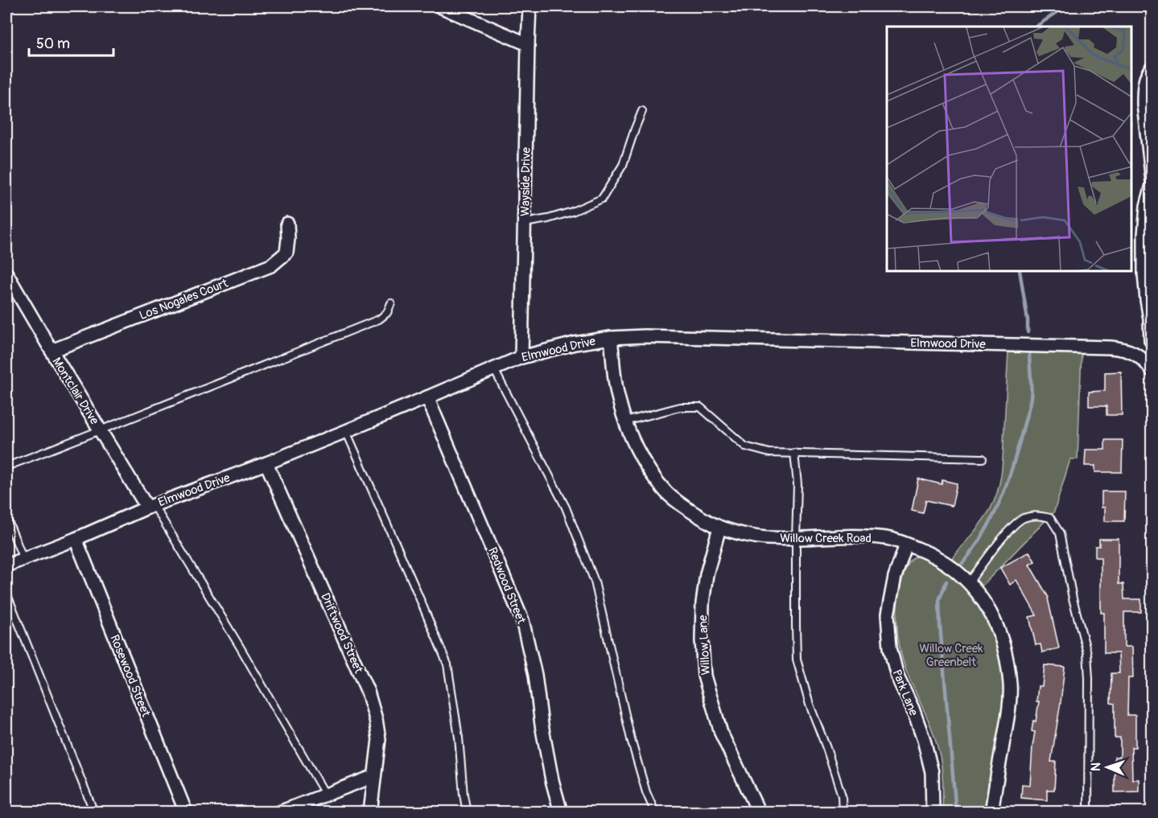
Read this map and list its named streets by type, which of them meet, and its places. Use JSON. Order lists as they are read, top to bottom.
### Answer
{
  "streets": {
    "street": [
      "Wayside Drive",
      "Los Nogales Court",
      "Elmwood Drive",
      "Montclair Drive",
      "Willow Creek Road",
      "Redwood Street",
      "Driftwood Street",
      "Willow Lane",
      "Rosewood Street",
      "Park Lane"
    ]
  },
  "crossings": [
    ["Wayside Drive", "Elmwood Drive"],
    ["Los Nogales Court", "Montclair Drive"],
    ["Elmwood Drive", "Montclair Drive"],
    ["Elmwood Drive", "Willow Creek Road"],
    ["Elmwood Drive", "Redwood Street"],
    ["Elmwood Drive", "Driftwood Street"],
    ["Elmwood Drive", "Rosewood Street"],
    ["Willow Creek Road", "Willow Lane"],
    ["Willow Creek Road", "Park Lane"]
  ],
  "parks": ["Willow Creek Greenbelt"],
  "scale_bar": "50 m",
  "north": "left"
}
